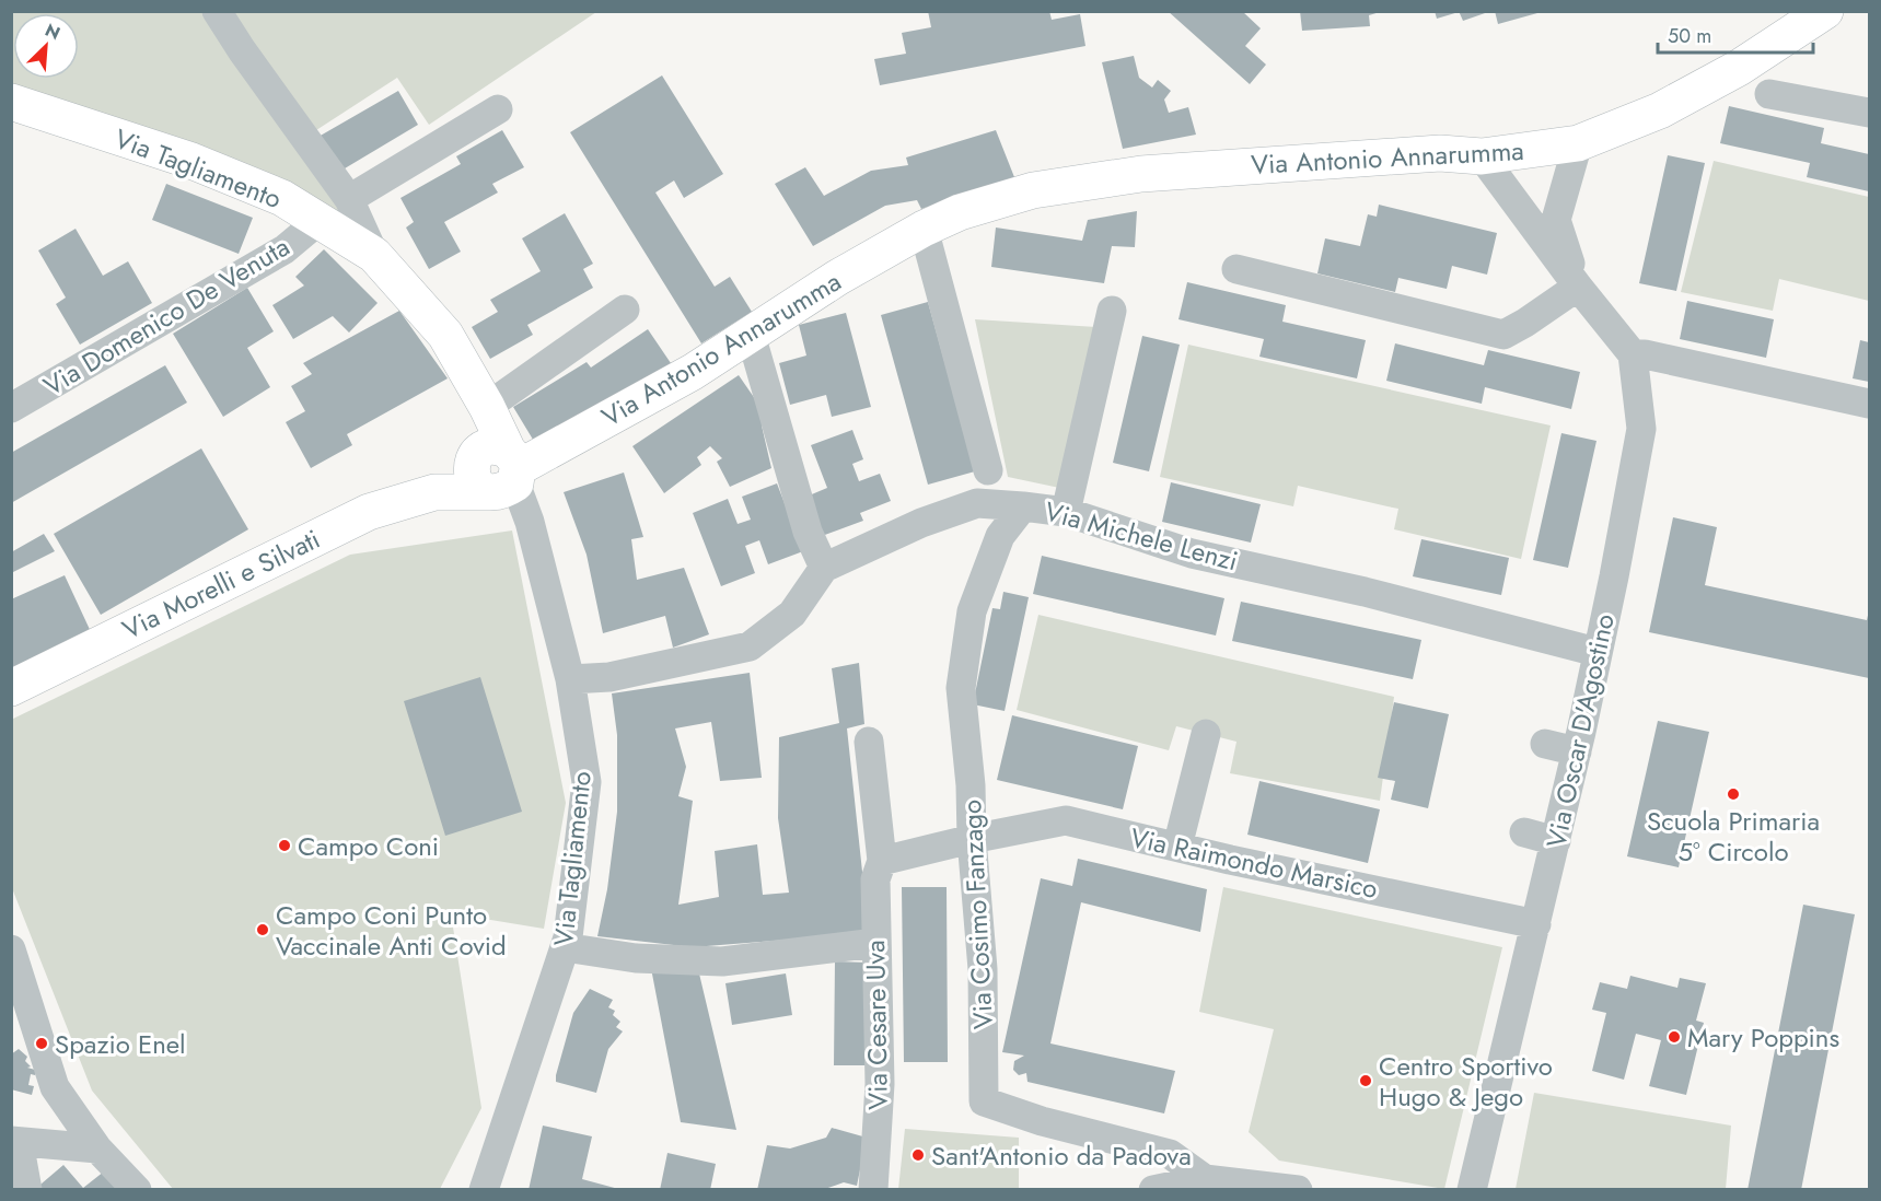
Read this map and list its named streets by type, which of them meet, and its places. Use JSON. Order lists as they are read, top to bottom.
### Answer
{
  "streets": {
    "main road": ["Via Antonio Annarumma", "Via Tagliamento", "Via Morelli e Silvati"],
    "street": [
      "Via Domenico De Venuta",
      "Via Michele Lenzi",
      "Via Oscar D'Agostino",
      "Via Raimondo Marsico",
      "Via Cosimo Fanzago",
      "Via Cesare Uva"
    ]
  },
  "crossings": [
    ["Via Antonio Annarumma", "Via Tagliamento"],
    ["Via Antonio Annarumma", "Via Morelli e Silvati"],
    ["Via Tagliamento", "Via Domenico De Venuta"],
    ["Via Michele Lenzi", "Via Oscar D'Agostino"],
    ["Via Michele Lenzi", "Via Cosimo Fanzago"],
    ["Via Oscar D'Agostino", "Via Raimondo Marsico"],
    ["Via Raimondo Marsico", "Via Cosimo Fanzago"]
  ],
  "places": [
    "Scuola Primaria 5° Circolo",
    "Campo Coni",
    "Campo Coni Punto Vaccinale Anti Covid",
    "Mary Poppins",
    "Spazio Enel",
    "Centro Sportivo Hugo & Jego",
    "Sant'Antonio da Padova"
  ],
  "scale_bar": "50 m",
  "north": "top right"
}
